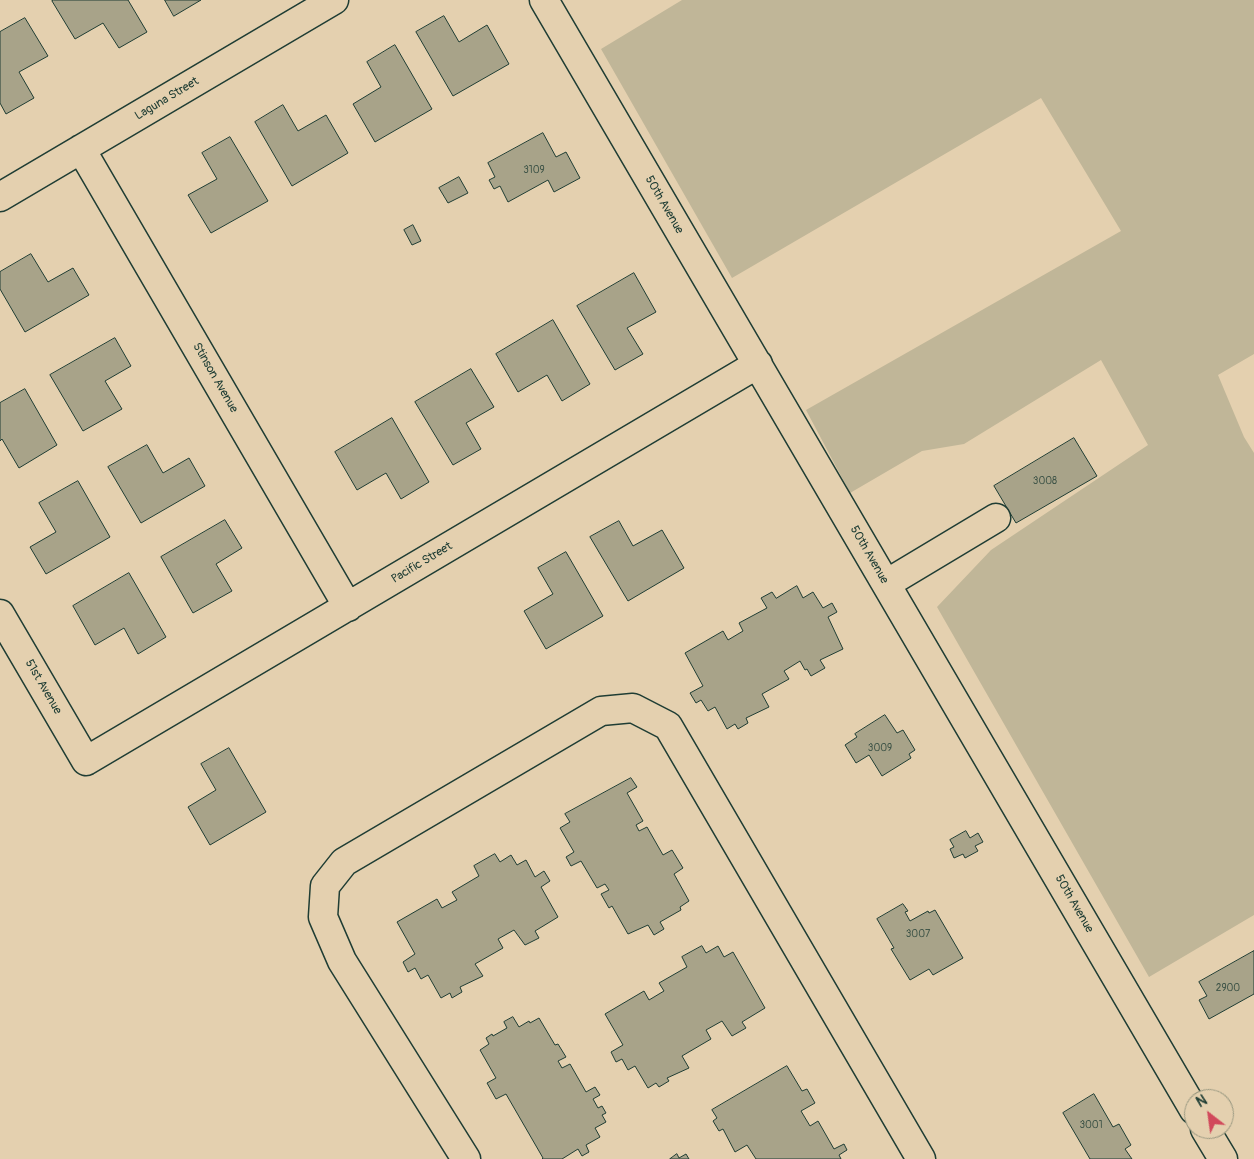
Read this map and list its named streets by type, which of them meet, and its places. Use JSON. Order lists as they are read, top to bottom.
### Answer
{
  "streets": {
    "street": [
      "Laguna Street",
      "50th Avenue",
      "Stinson Avenue",
      "Pacific Street",
      "51st Avenue"
    ]
  },
  "crossings": [
    ["Laguna Street", "Stinson Avenue"],
    ["50th Avenue", "Pacific Street"],
    ["Stinson Avenue", "Pacific Street"],
    ["Pacific Street", "51st Avenue"]
  ],
  "house_numbers": [
    "3109",
    "3008",
    "3009",
    "3007",
    "2900",
    "3001"
  ],
  "north": "top left"
}
